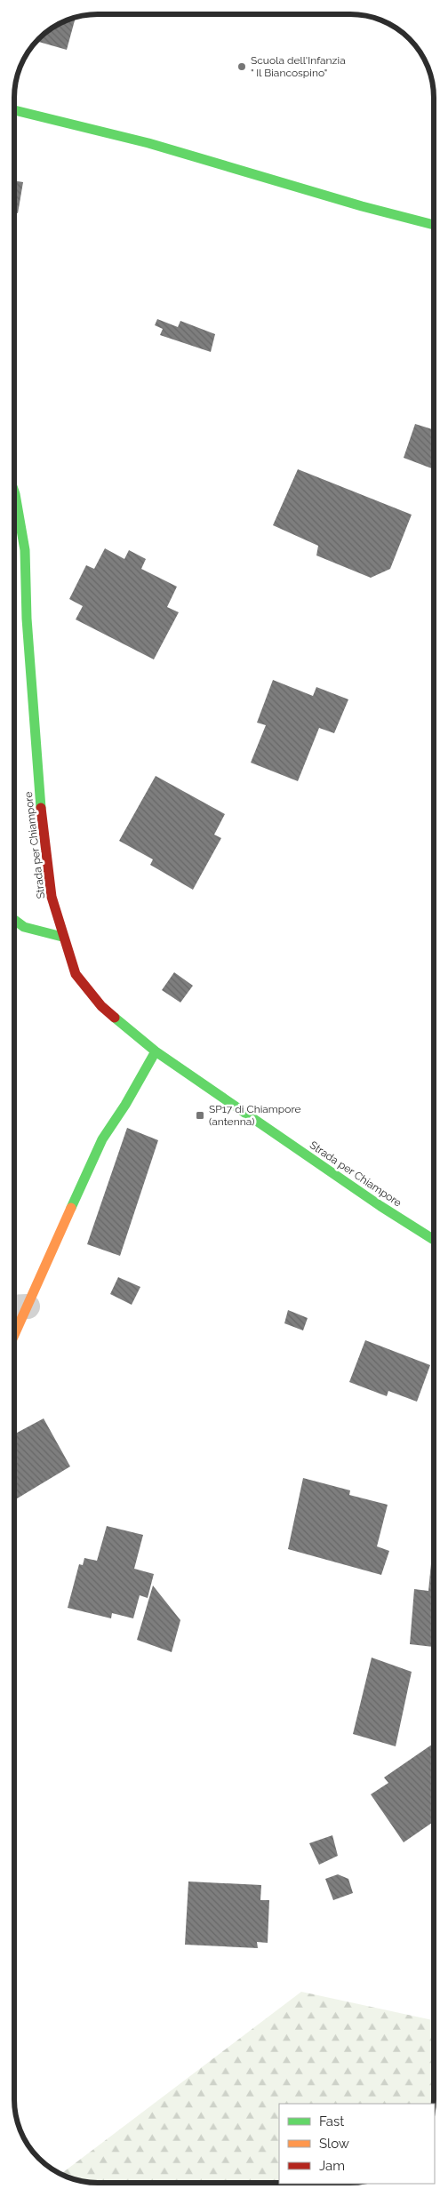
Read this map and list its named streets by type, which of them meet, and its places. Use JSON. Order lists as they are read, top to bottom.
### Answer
{
  "streets": {
    "street": ["Strada per Chiampore"]
  },
  "places": {
    "other": ["Scuola dell'Infanzia \" Il Biancospino\""],
    "transit": ["SP17 di Chiampore (antenna)"]
  },
  "legend": ["Fast", "Slow", "Jam"]
}
